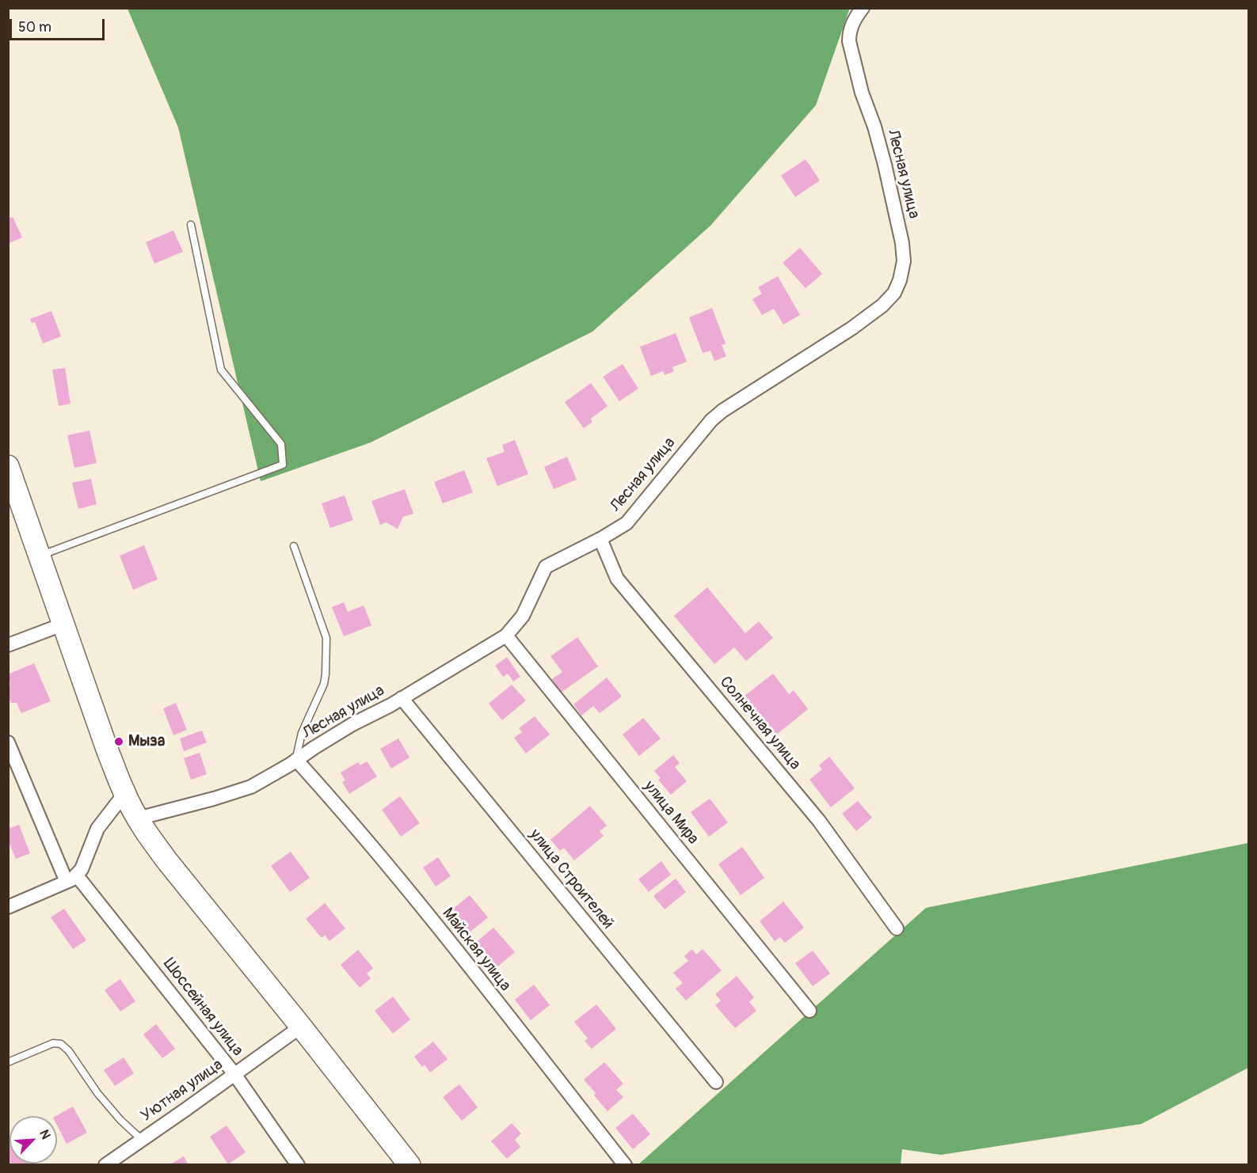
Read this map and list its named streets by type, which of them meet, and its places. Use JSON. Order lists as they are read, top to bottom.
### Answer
{
  "streets": {
    "street": [
      "Лесная улица",
      "Солнечная улица",
      "улица Мира",
      "улица Строителей",
      "Майская улица",
      "Шоссейная улица",
      "Уютная улица"
    ]
  },
  "crossings": [
    ["Лесная улица", "Солнечная улица"],
    ["Лесная улица", "улица Мира"],
    ["Лесная улица", "улица Строителей"],
    ["Лесная улица", "Майская улица"],
    ["Шоссейная улица", "Уютная улица"]
  ],
  "places": ["Мыза"],
  "scale_bar": "50 m",
  "north": "top right"
}
